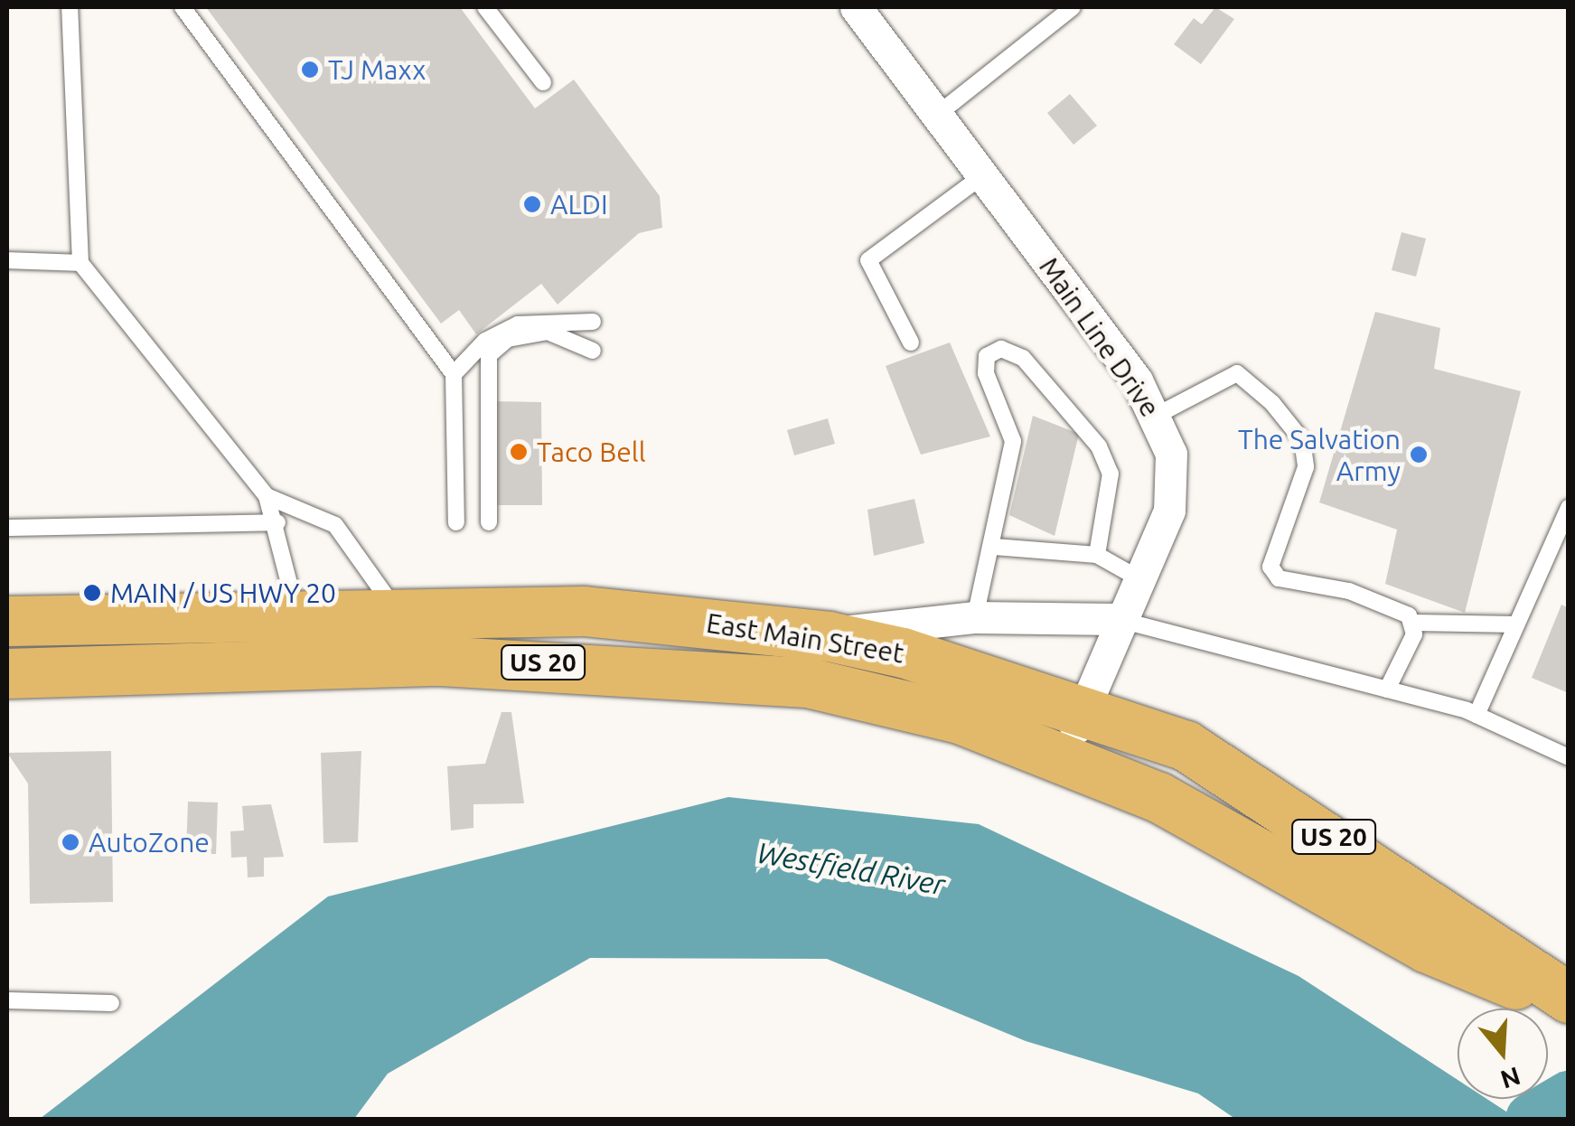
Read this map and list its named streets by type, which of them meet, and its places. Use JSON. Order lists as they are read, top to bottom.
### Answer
{
  "streets": {
    "main road": ["East Main Street", "US 20"],
    "street": ["Main Line Drive"]
  },
  "crossings": [
    ["Main Line Drive", "East Main Street"]
  ],
  "water": ["Westfield River"],
  "places": [
    "TJ Maxx",
    "ALDI",
    "Taco Bell",
    "The Salvation Army",
    "MAIN / US HWY 20",
    "AutoZone"
  ],
  "north": "bottom"
}
